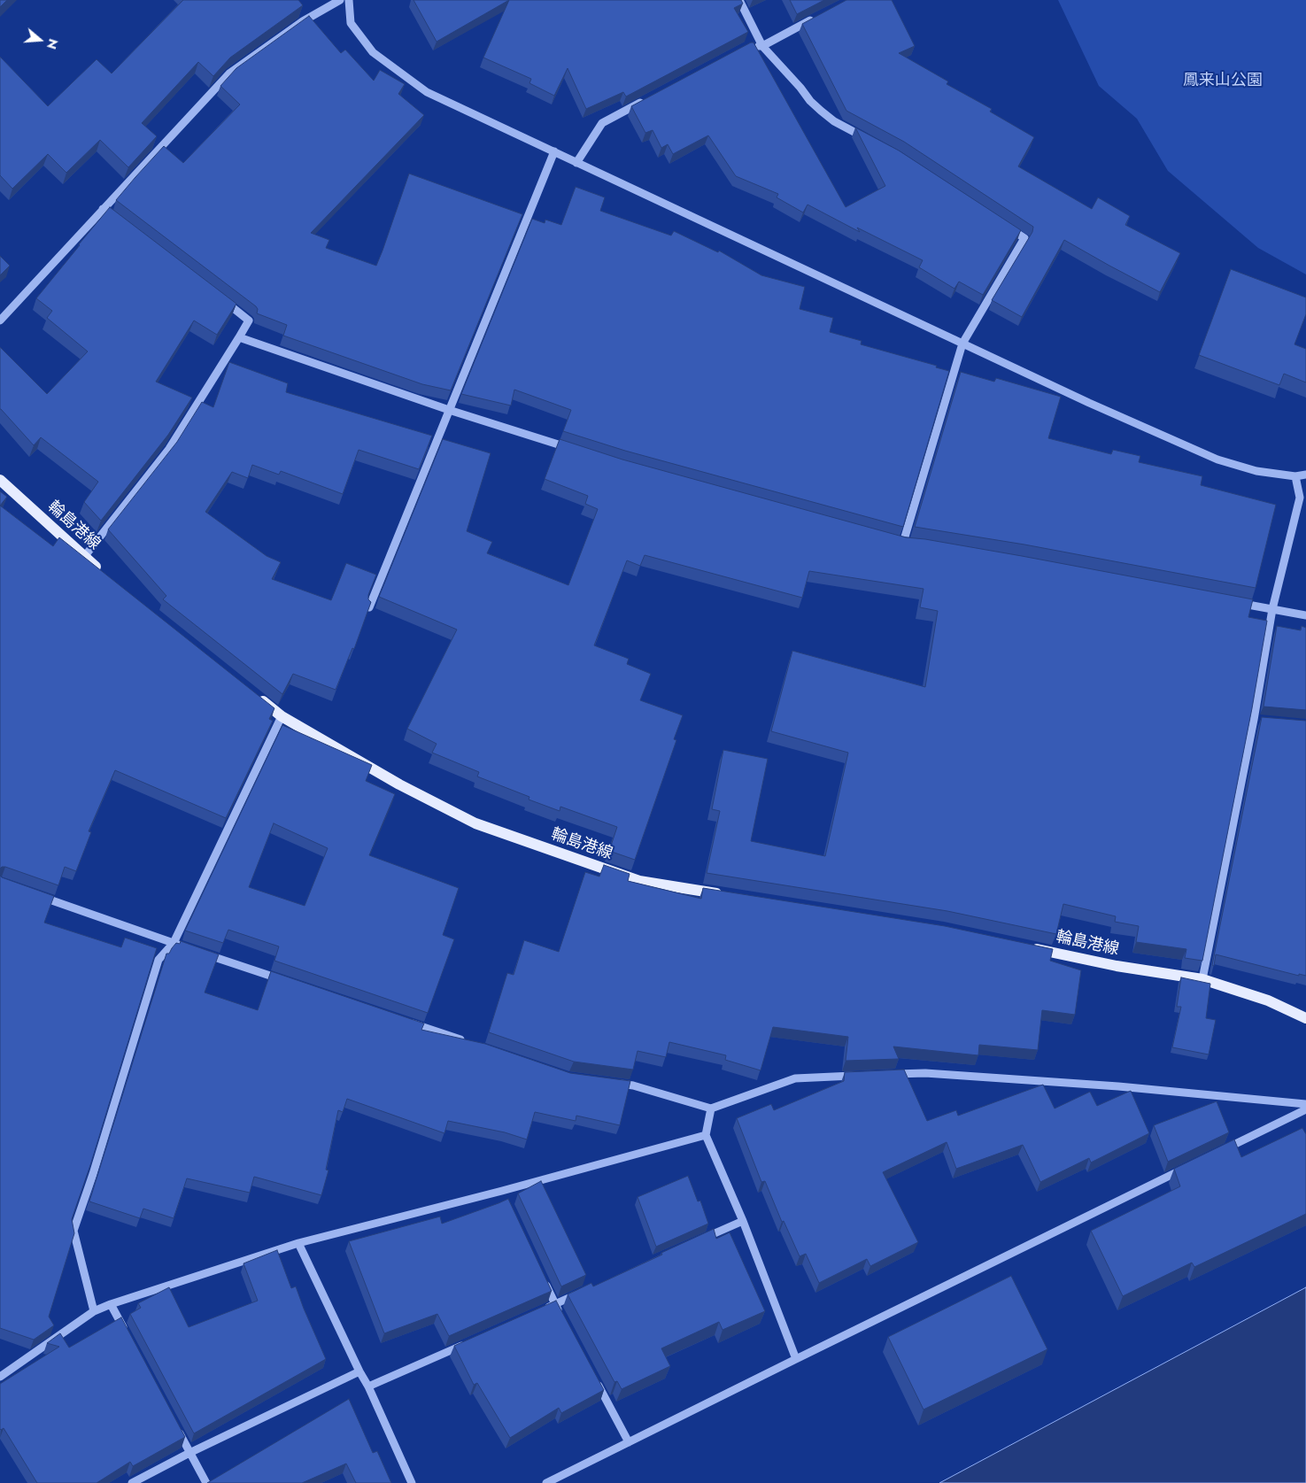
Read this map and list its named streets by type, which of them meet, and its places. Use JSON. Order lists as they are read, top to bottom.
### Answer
{
  "streets": {
    "main road": ["輪島港線"]
  },
  "parks": ["鳳来山公園"],
  "north": "right"
}
